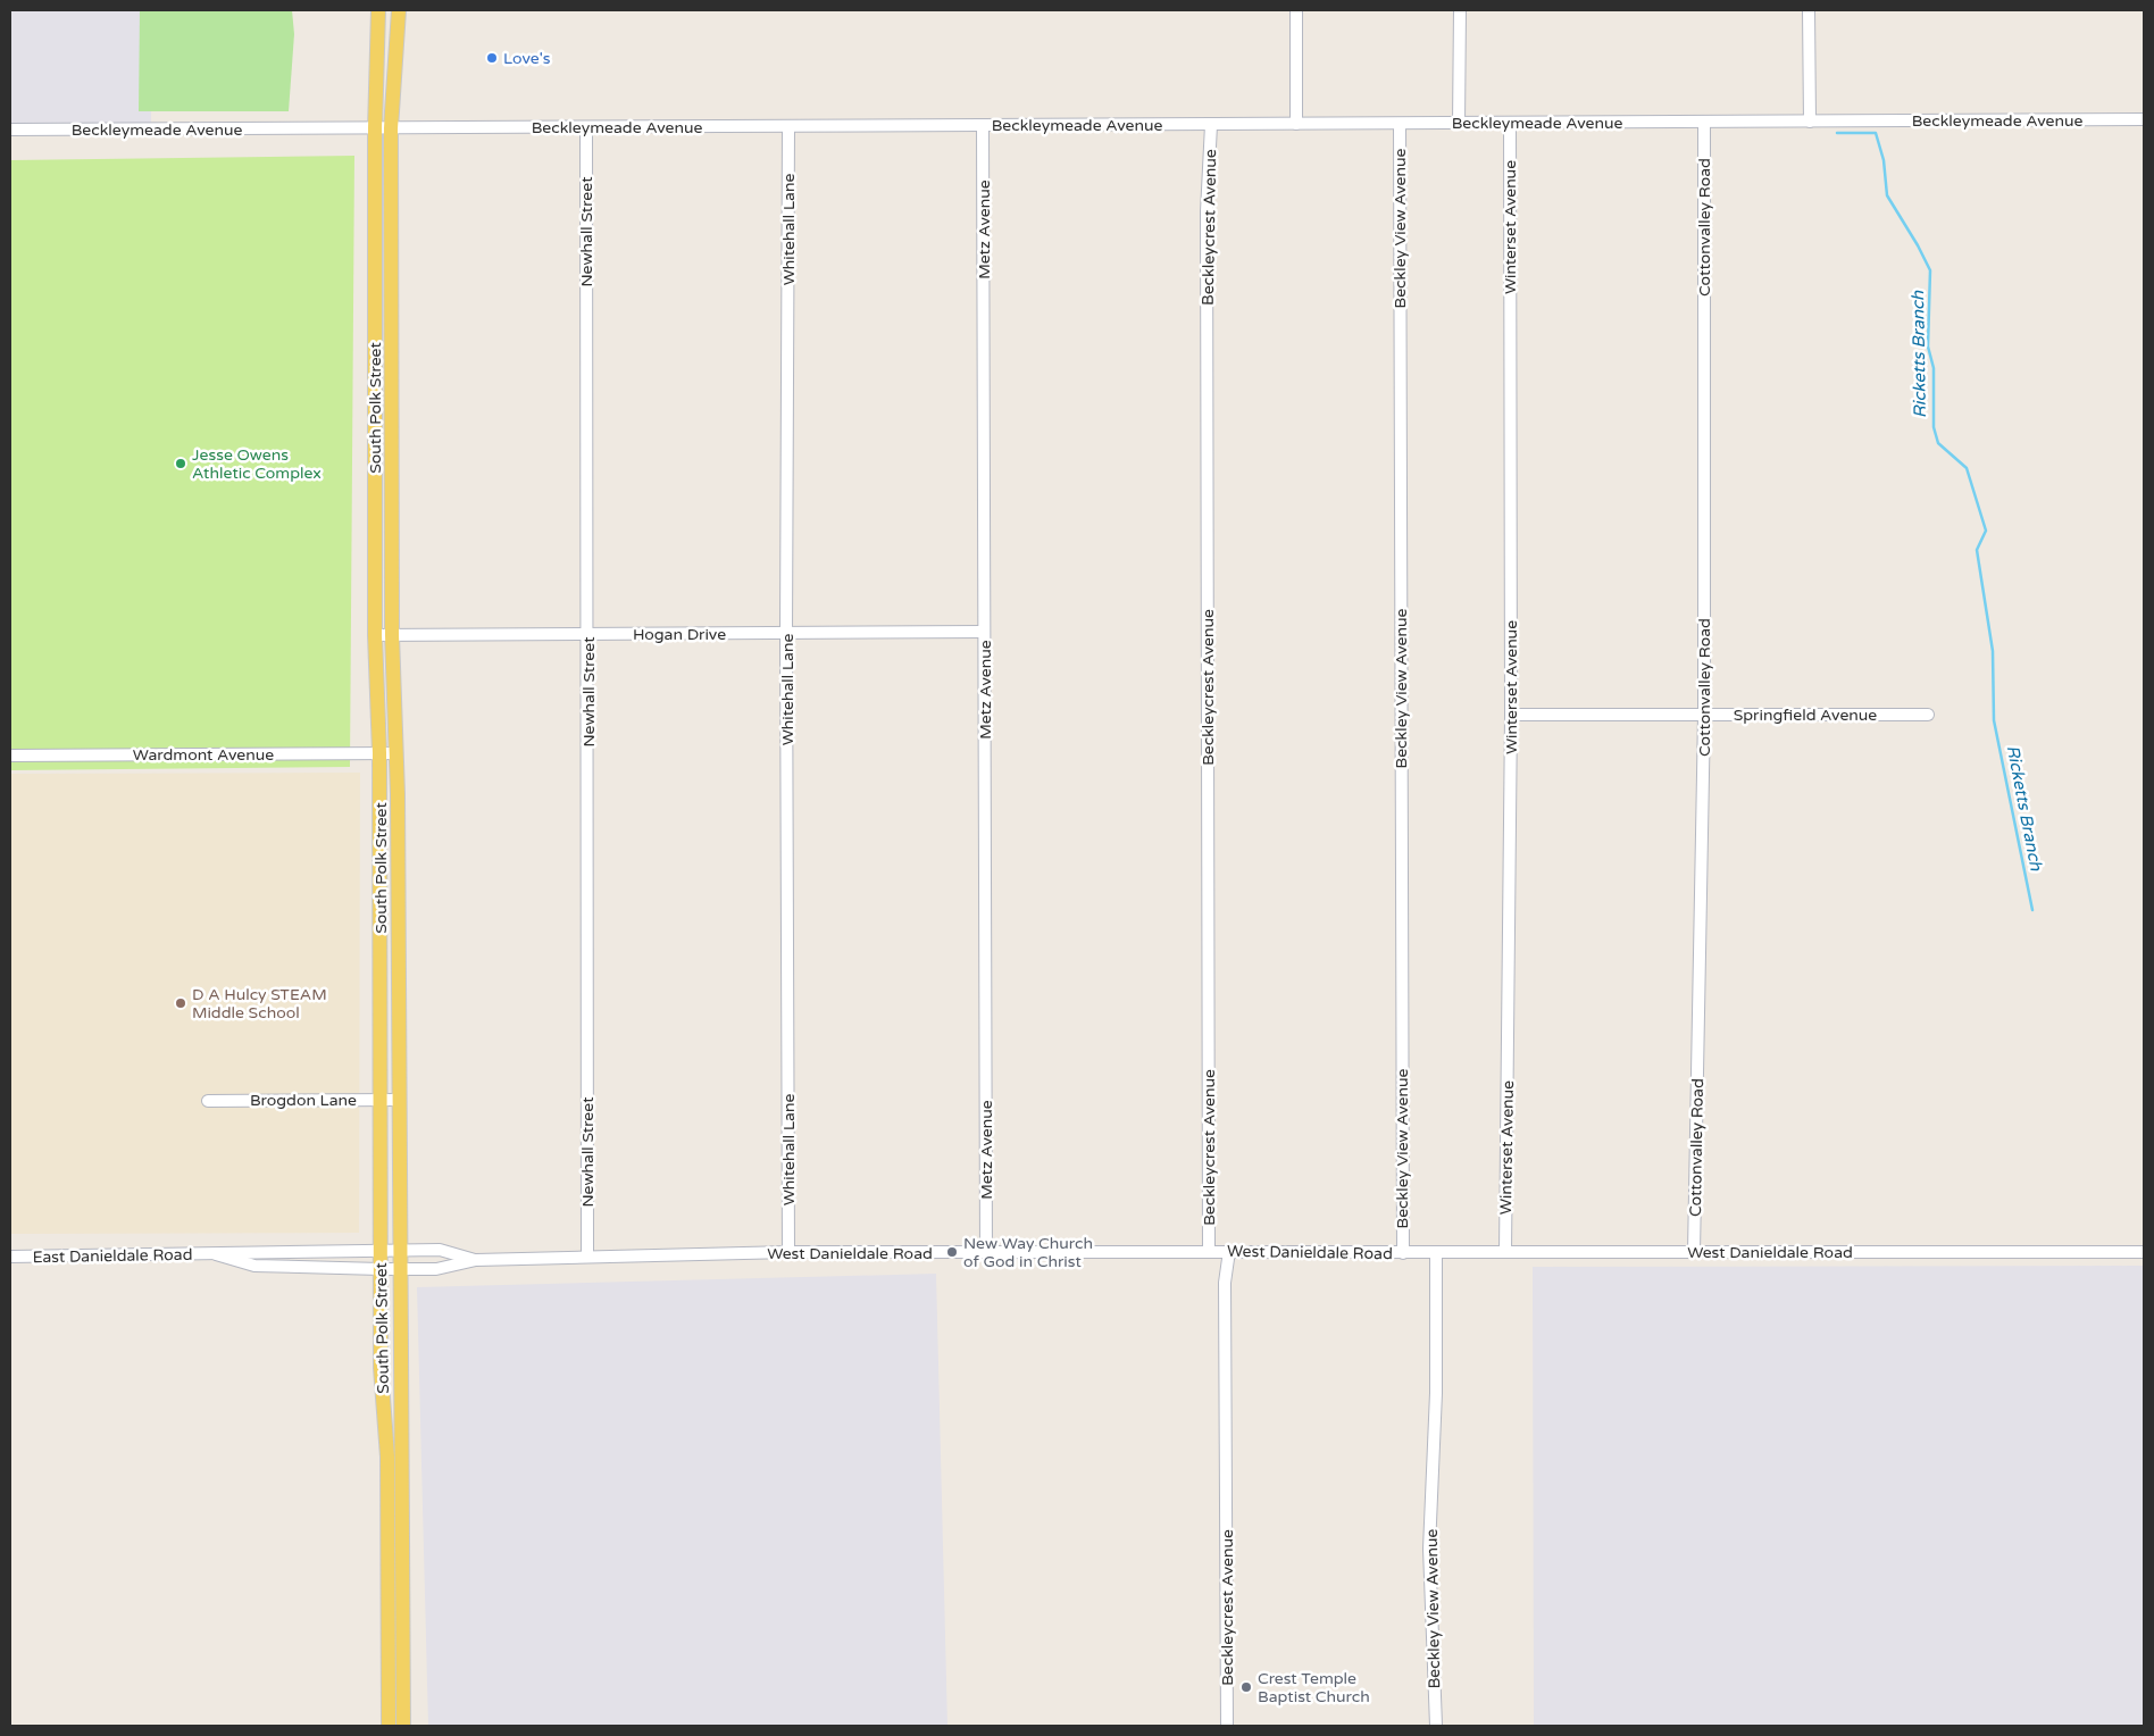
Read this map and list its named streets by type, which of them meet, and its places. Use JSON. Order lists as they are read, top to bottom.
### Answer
{
  "streets": {
    "main road": ["South Polk Street"],
    "street": [
      "Beckleymeade Avenue",
      "Beckleycrest Avenue",
      "Winterset Avenue",
      "Cottonvalley Road",
      "Beckley View Avenue",
      "Whitehall Lane",
      "Metz Avenue",
      "Newhall Street",
      "Hogan Drive",
      "Springfield Avenue",
      "Wardmont Avenue",
      "Brogdon Lane",
      "West Danieldale Road",
      "East Danieldale Road"
    ]
  },
  "crossings": [
    ["Beckleymeade Avenue", "Beckleycrest Avenue"],
    ["Beckleymeade Avenue", "Winterset Avenue"],
    ["Beckleymeade Avenue", "Cottonvalley Road"],
    ["Beckleymeade Avenue", "Beckley View Avenue"],
    ["Beckleymeade Avenue", "Whitehall Lane"],
    ["Beckleymeade Avenue", "Metz Avenue"],
    ["Beckleymeade Avenue", "Newhall Street"],
    ["Beckleymeade Avenue", "South Polk Street"],
    ["Beckleycrest Avenue", "West Danieldale Road"],
    ["Winterset Avenue", "Springfield Avenue"],
    ["Winterset Avenue", "West Danieldale Road"],
    ["Cottonvalley Road", "Springfield Avenue"],
    ["Cottonvalley Road", "West Danieldale Road"],
    ["Beckley View Avenue", "West Danieldale Road"],
    ["Whitehall Lane", "Hogan Drive"],
    ["Whitehall Lane", "West Danieldale Road"],
    ["Metz Avenue", "Hogan Drive"],
    ["Metz Avenue", "West Danieldale Road"],
    ["Newhall Street", "Hogan Drive"],
    ["Newhall Street", "West Danieldale Road"],
    ["South Polk Street", "Hogan Drive"],
    ["South Polk Street", "Wardmont Avenue"],
    ["South Polk Street", "Brogdon Lane"],
    ["South Polk Street", "West Danieldale Road"],
    ["South Polk Street", "East Danieldale Road"],
    ["West Danieldale Road", "East Danieldale Road"]
  ],
  "water": ["Ricketts Branch"],
  "places": [
    "Love's",
    "Jesse Owens Athletic Complex",
    "D A Hulcy STEAM Middle School",
    "New Way Church of God in Christ",
    "Crest Temple Baptist Church"
  ]
}
